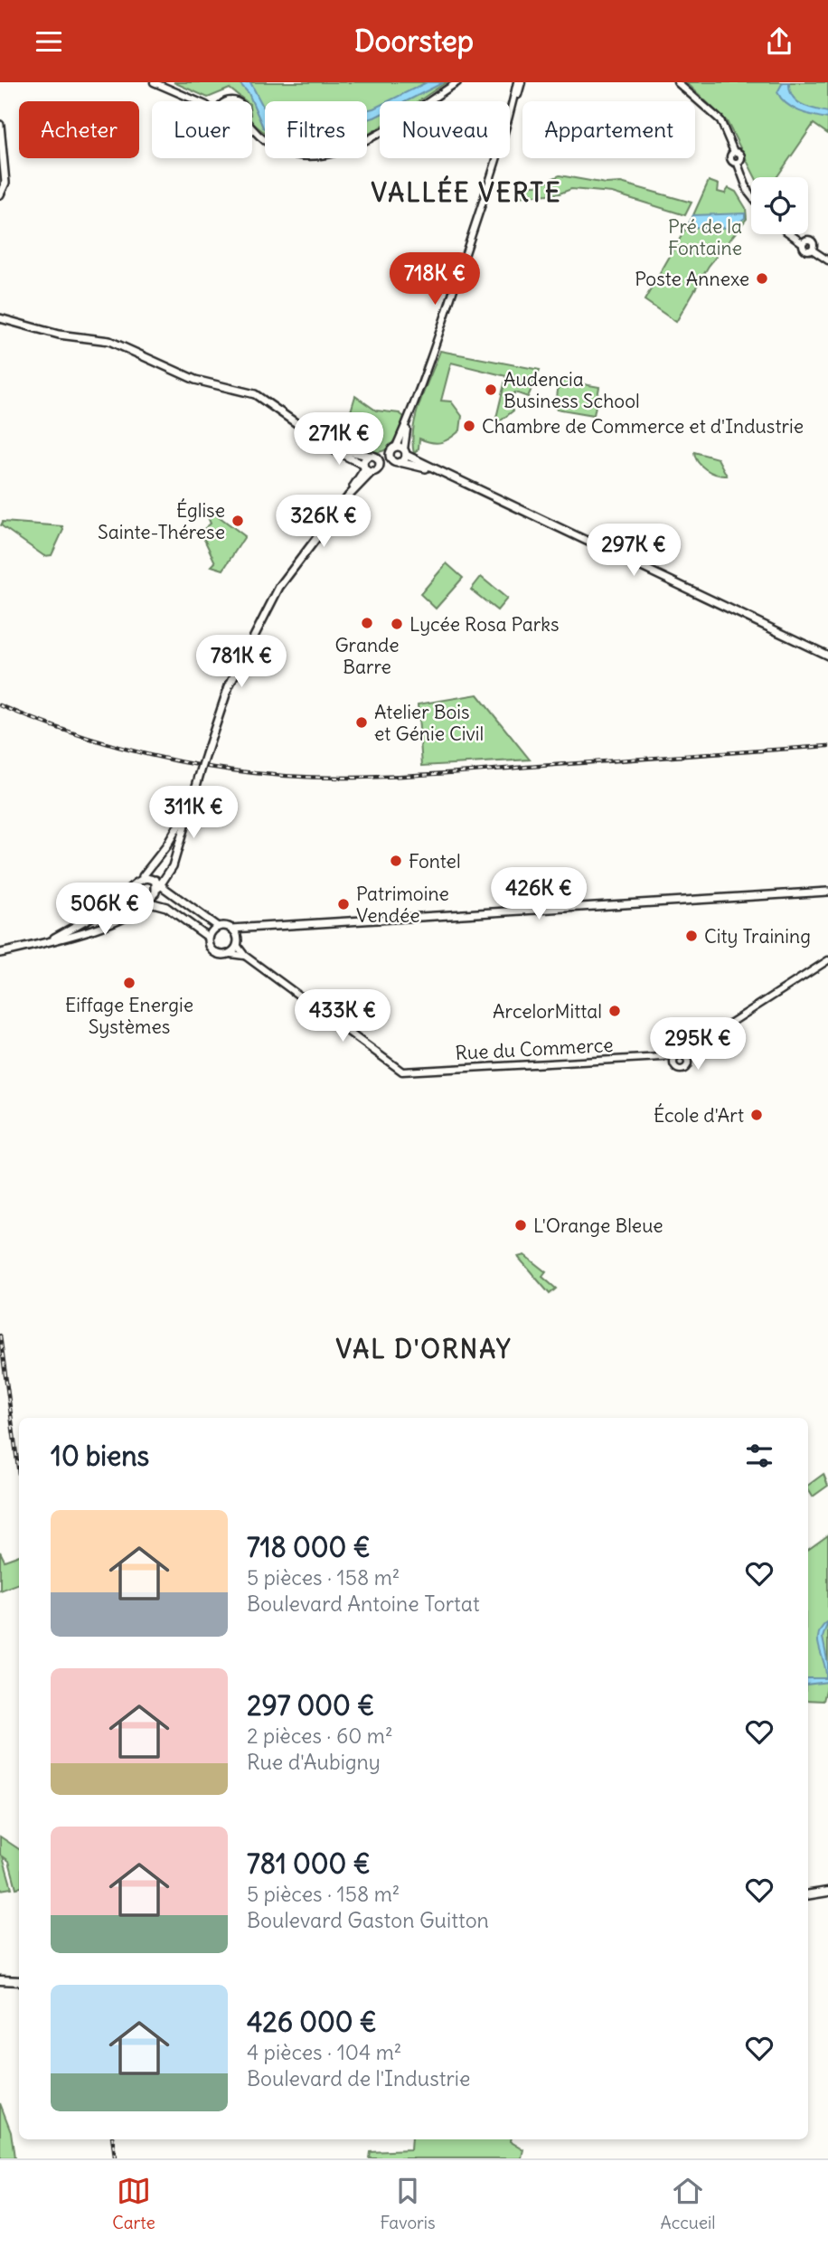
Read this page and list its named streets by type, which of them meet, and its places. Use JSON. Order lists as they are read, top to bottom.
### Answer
{
  "streets": {
    "street": ["Rue du Commerce"]
  },
  "districts": ["VALLÉE VERTE", "VAL D'ORNAY"],
  "parks": ["Pré de la Fontaine"],
  "places": [
    "Poste Annexe",
    "Audencia Business School",
    "Chambre de Commerce et d'Industrie",
    "Église Sainte-Thérese",
    "Grande Barre",
    "Lycée Rosa Parks",
    "Atelier Bois et Génie Civil",
    "Fontel",
    "Patrimoine Vendée",
    "City Training",
    "Eiffage Energie Systèmes",
    "ArcelorMittal",
    "École d'Art",
    "L'Orange Bleue"
  ],
  "page": {
    "header": "Doorstep",
    "chip": [
      "Acheter",
      "Louer",
      "Filtres",
      "Nouveau",
      "Appartement"
    ],
    "price": [
      "718K €",
      "271K €",
      "326K €",
      "297K €",
      "781K €",
      "311K €",
      "426K €",
      "506K €",
      "433K €",
      "295K €"
    ],
    "heading": "10 biens",
    "list": [
      {
        "name": "718 000 €",
        "note": "5 pièces · 158 m² · Boulevard Antoine Tortat"
      },
      {
        "name": "297 000 €",
        "note": "2 pièces · 60 m² · Rue d'Aubigny"
      },
      {
        "name": "781 000 €",
        "note": "5 pièces · 158 m² · Boulevard Gaston Guitton"
      },
      {
        "name": "426 000 €",
        "note": "4 pièces · 104 m² · Boulevard de l'Industrie"
      }
    ],
    "tabs": ["Carte", "Favoris", "Accueil"]
  }
}
